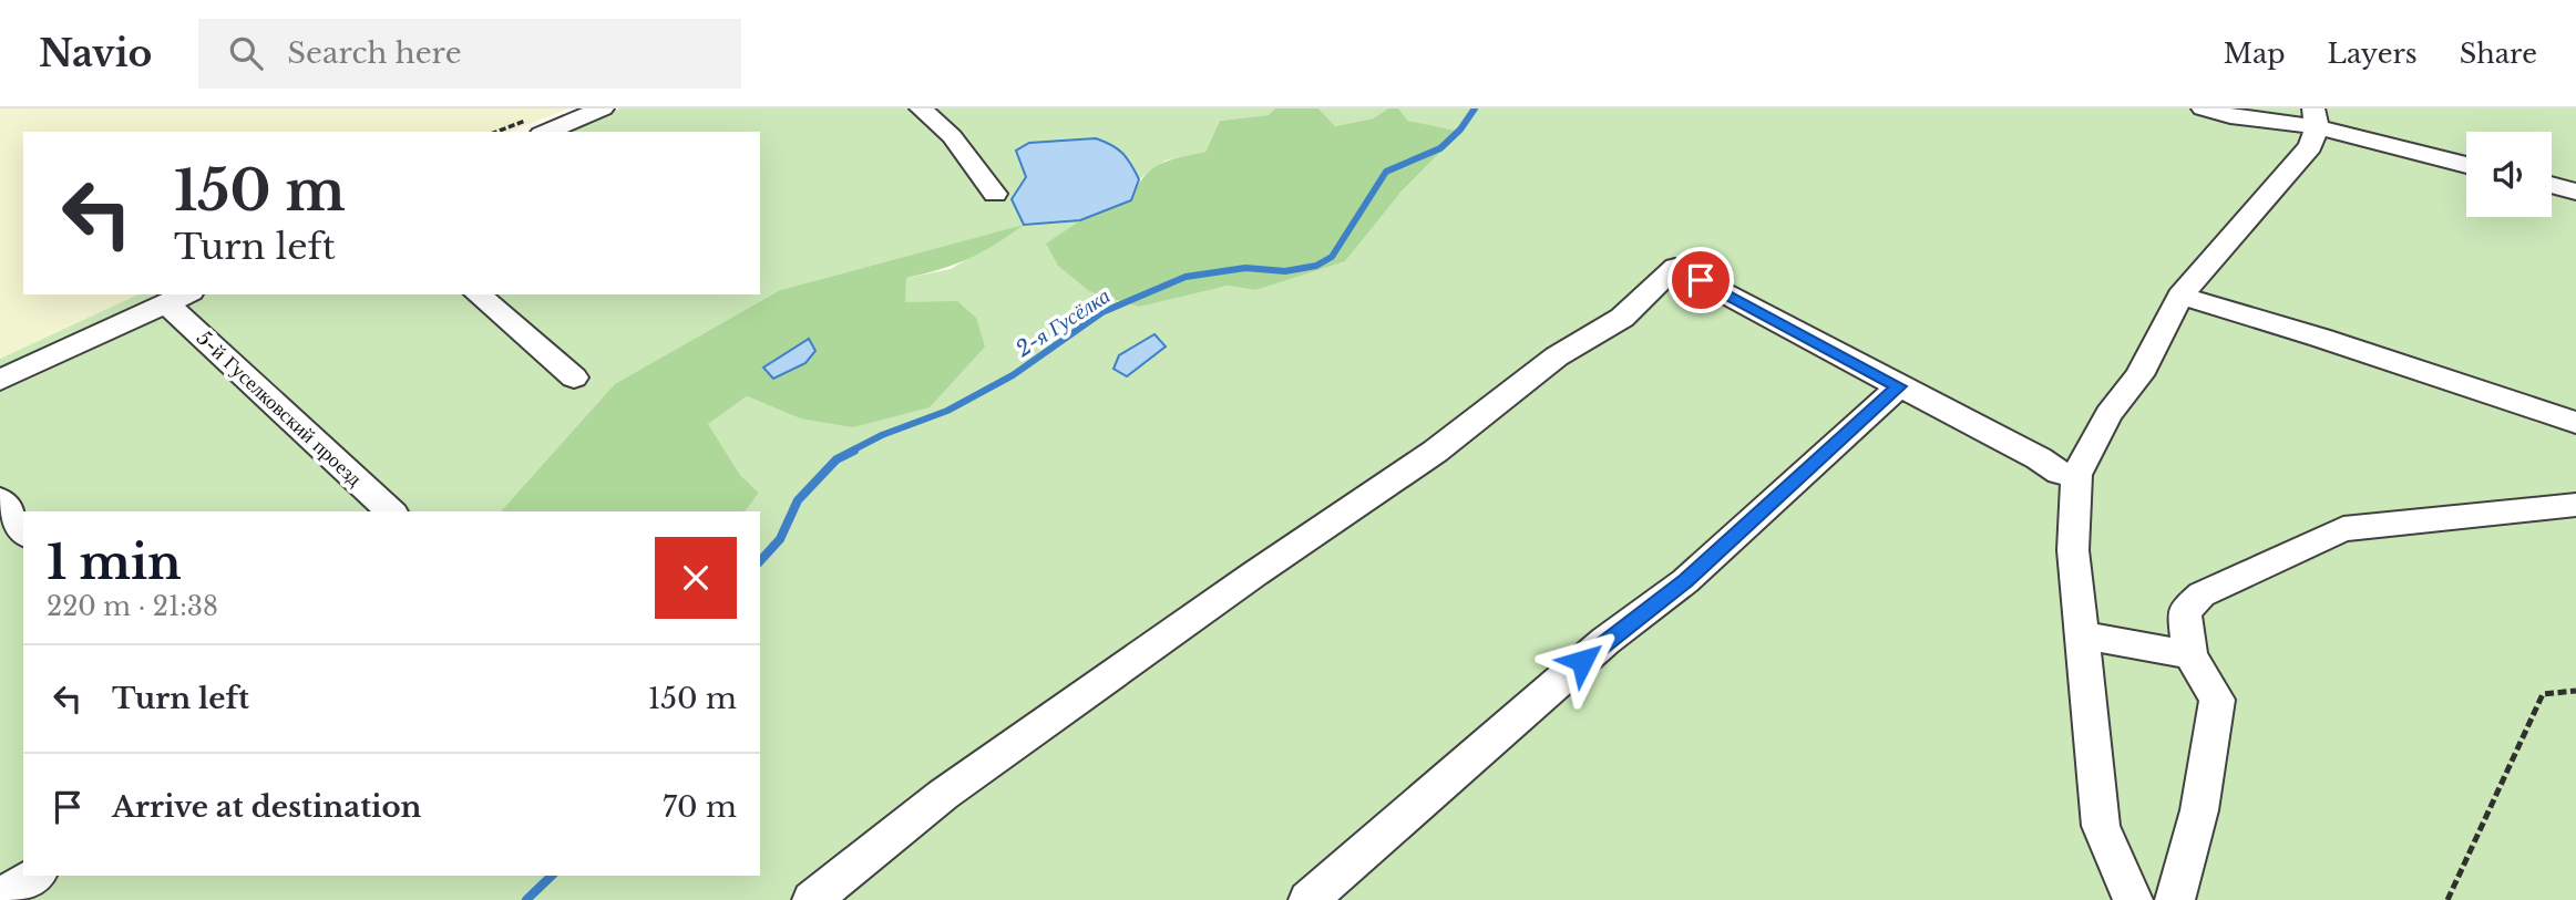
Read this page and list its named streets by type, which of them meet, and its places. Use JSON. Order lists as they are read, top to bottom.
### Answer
{
  "streets": {
    "street": ["5-й Гуселковский проезд"]
  },
  "water": ["2-я Гусёлка"],
  "page": {
    "header": "Navio",
    "search": "Search here",
    "nav": ["Map", "Layers", "Share"],
    "turn": ["150 m", "Turn left"],
    "heading": ["1 min", "220 m · 21:38"],
    "list": [
      {
        "name": "Turn left",
        "value": "150 m"
      },
      {
        "name": "Arrive at destination",
        "value": "70 m"
      }
    ]
  }
}
